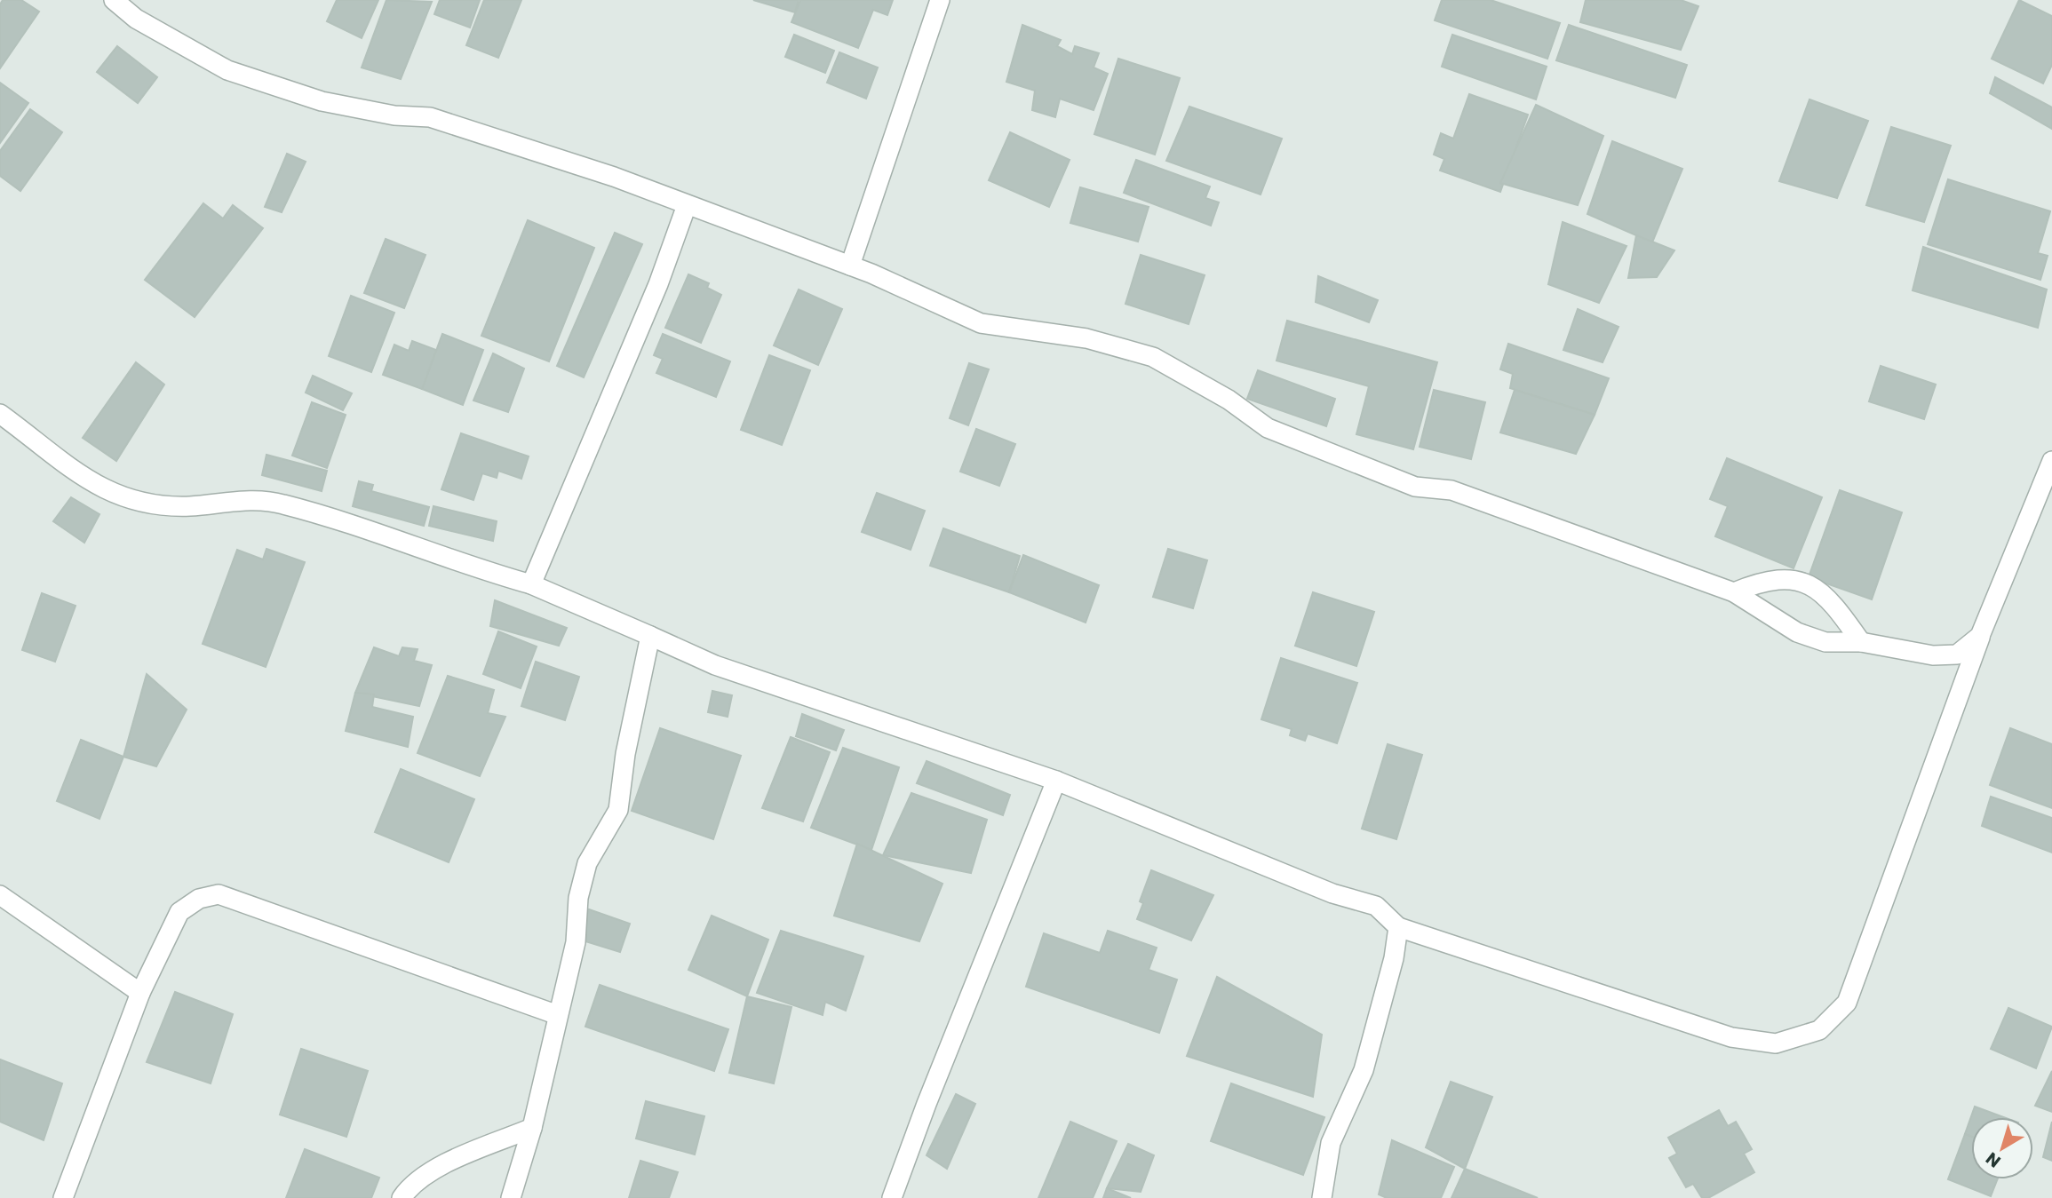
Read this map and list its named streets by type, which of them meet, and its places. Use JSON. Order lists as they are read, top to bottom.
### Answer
{
  "north": "bottom left"
}
